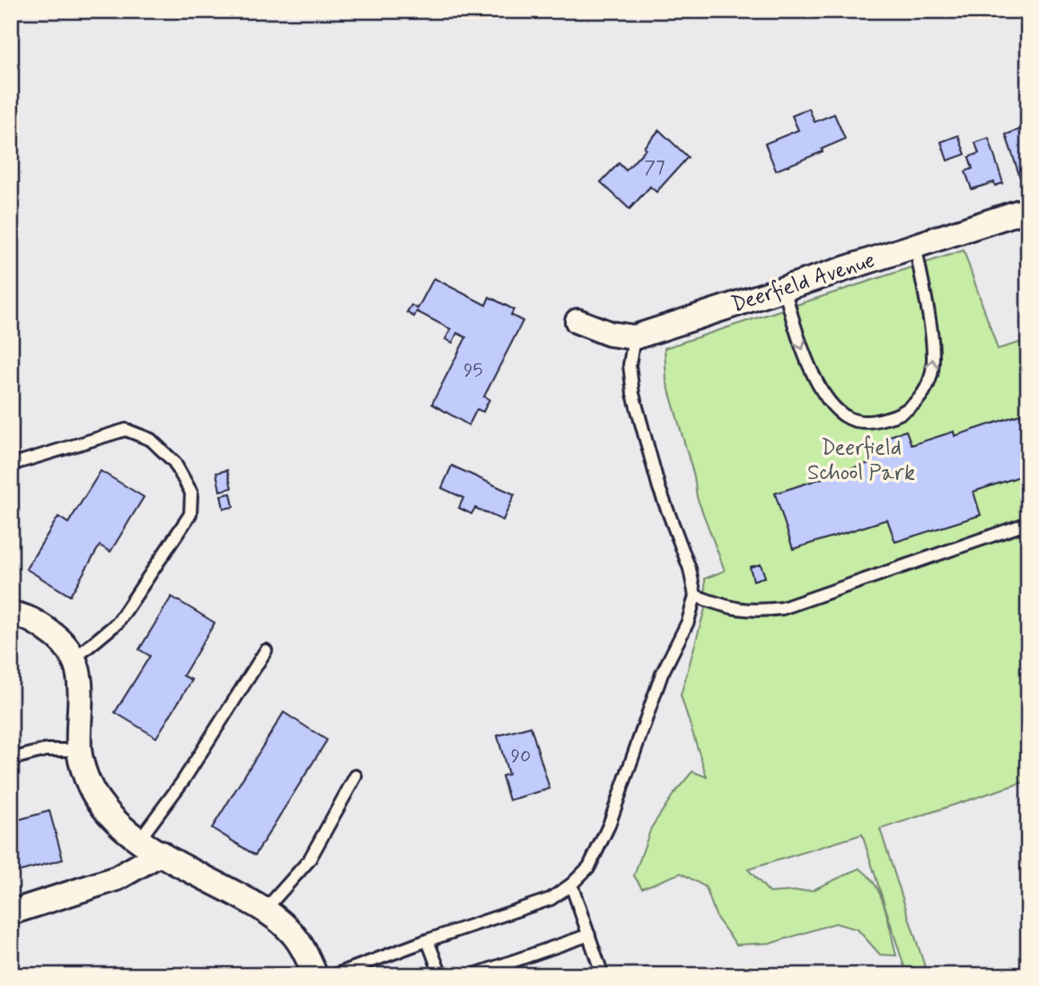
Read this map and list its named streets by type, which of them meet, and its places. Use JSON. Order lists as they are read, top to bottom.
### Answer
{
  "streets": {
    "street": ["Deerfield Avenue"]
  },
  "parks": ["Deerfield School Park"],
  "house_numbers": ["77", "95", "90"]
}
